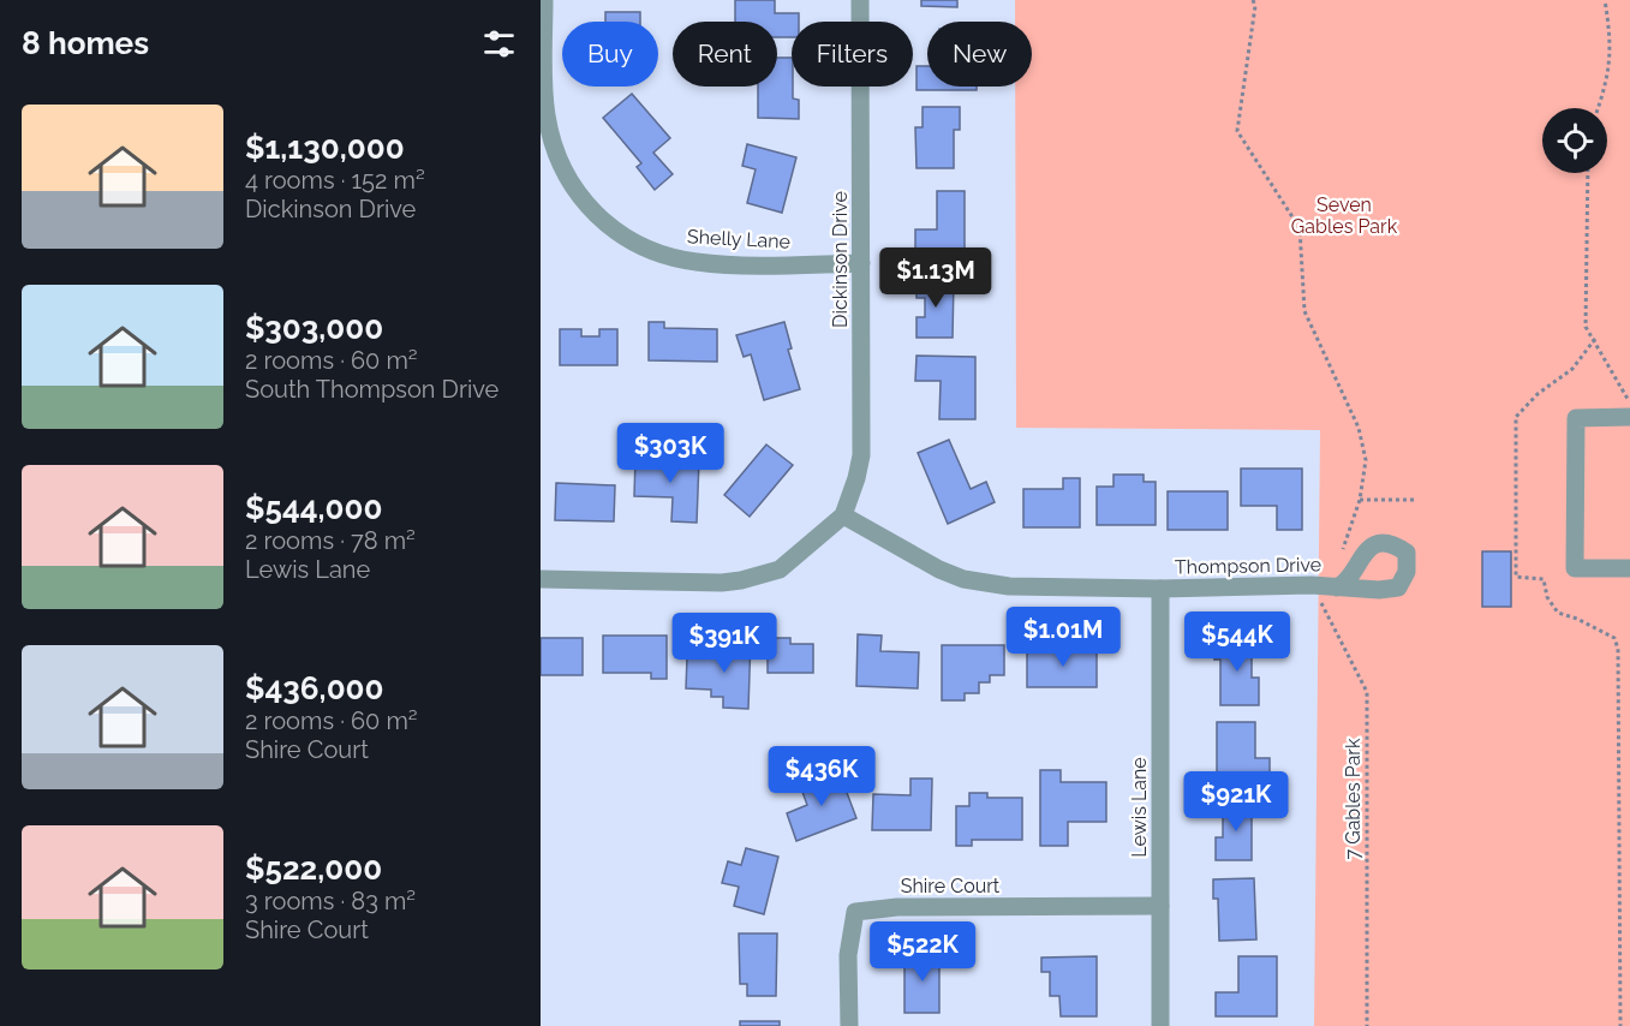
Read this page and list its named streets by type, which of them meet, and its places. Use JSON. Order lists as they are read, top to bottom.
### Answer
{
  "streets": {
    "street": [
      "Shelly Lane",
      "Dickinson Drive",
      "Thompson Drive",
      "Lewis Lane",
      "Shire Court"
    ],
    "path": ["7 Gables Park"]
  },
  "crossings": [
    ["Shelly Lane", "Dickinson Drive"],
    ["Dickinson Drive", "Thompson Drive"],
    ["Thompson Drive", "7 Gables Park"],
    ["Thompson Drive", "Lewis Lane"],
    ["Lewis Lane", "Shire Court"]
  ],
  "parks": ["Seven Gables Park"],
  "page": {
    "heading": "8 homes",
    "chip": [
      "Buy",
      "Rent",
      "Filters",
      "New"
    ],
    "list": [
      {
        "name": "$1,130,000",
        "note": "4 rooms · 152 m² · Dickinson Drive"
      },
      {
        "name": "$303,000",
        "note": "2 rooms · 60 m² · South Thompson Drive"
      },
      {
        "name": "$544,000",
        "note": "2 rooms · 78 m² · Lewis Lane"
      },
      {
        "name": "$436,000",
        "note": "2 rooms · 60 m² · Shire Court"
      },
      {
        "name": "$522,000",
        "note": "3 rooms · 83 m² · Shire Court"
      }
    ],
    "price": [
      "$1.13M",
      "$303K",
      "$1.01M",
      "$544K",
      "$391K",
      "$436K",
      "$921K",
      "$522K"
    ]
  }
}
